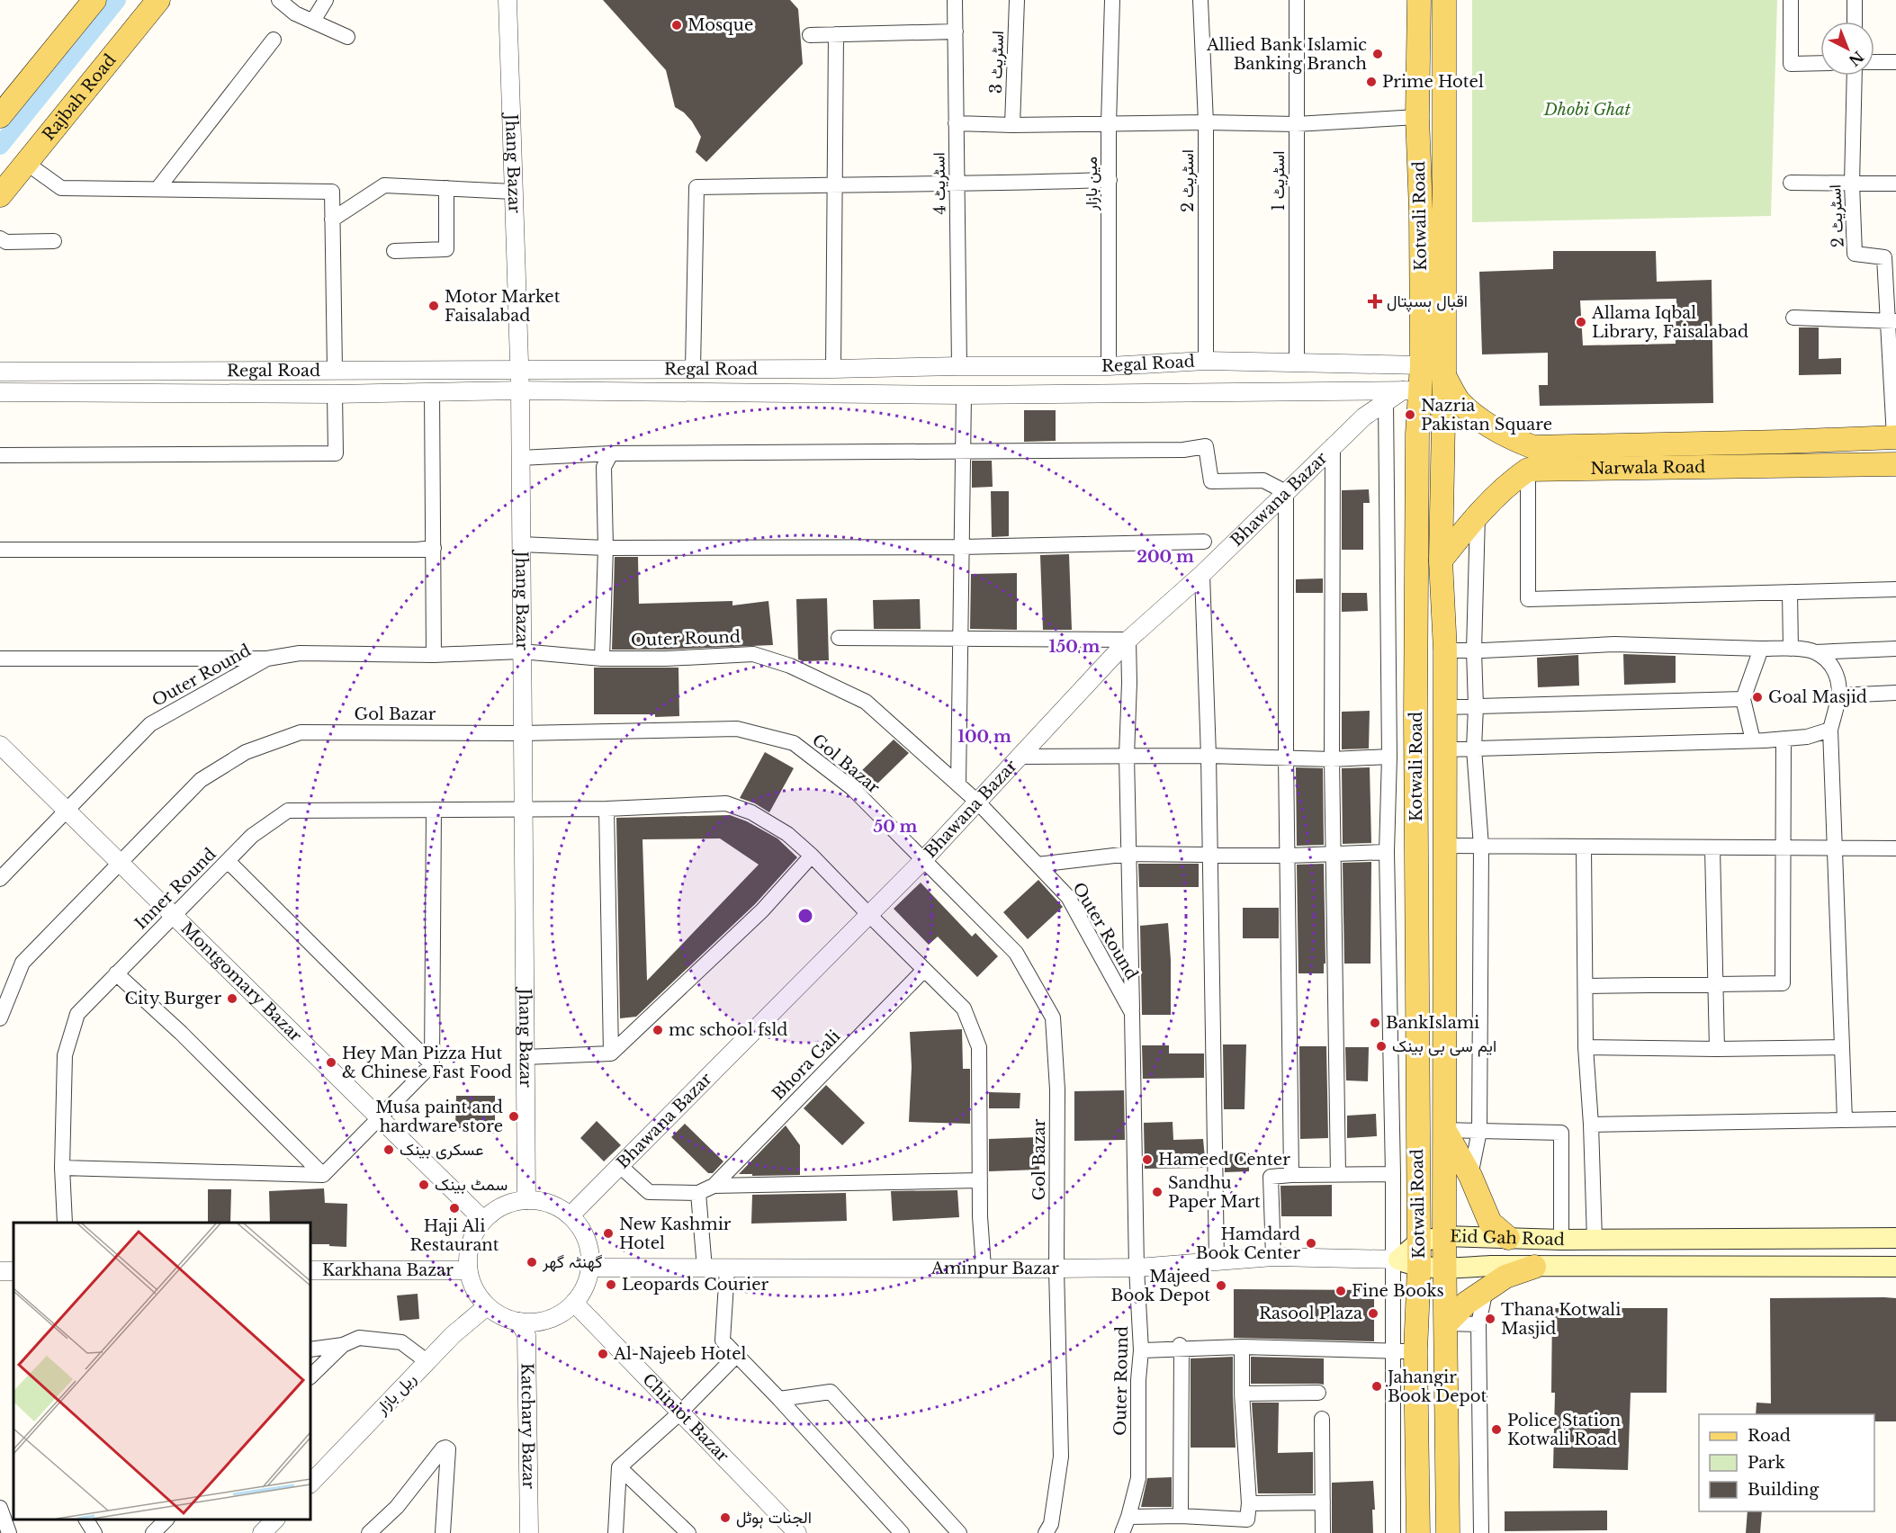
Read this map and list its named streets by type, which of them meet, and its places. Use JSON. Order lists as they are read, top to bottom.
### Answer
{
  "streets": {
    "main road": [
      "Rajbah Road",
      "Kotwali Road",
      "Narwala Road",
      "Eid Gah Road"
    ],
    "street": [
      "اسٹریٹ 3",
      "Jhang Bazar",
      "اسٹریٹ 2",
      "اسٹریٹ 1",
      "اسٹریٹ 4",
      "مین بازار",
      "Regal Road",
      "Bhawana Bazar",
      "Outer Round",
      "Gol Bazar",
      "Inner Round",
      "Montgomary Bazar",
      "Bhora Gali",
      "Aminpur Bazar",
      "Karkhana Bazar",
      "ریل بازار",
      "Chiniot Bazar",
      "Katchary Bazar"
    ]
  },
  "crossings": [
    ["Jhang Bazar", "Regal Road"],
    ["Jhang Bazar", "Bhawana Bazar"],
    ["Jhang Bazar", "Outer Round"],
    ["Jhang Bazar", "Gol Bazar"],
    ["Jhang Bazar", "Inner Round"],
    ["Jhang Bazar", "Montgomary Bazar"],
    ["Jhang Bazar", "Aminpur Bazar"],
    ["Jhang Bazar", "Karkhana Bazar"],
    ["Jhang Bazar", "ریل بازار"],
    ["Jhang Bazar", "Chiniot Bazar"],
    ["Jhang Bazar", "Katchary Bazar"],
    ["اسٹریٹ 2", "Regal Road"],
    ["اسٹریٹ 1", "Regal Road"],
    ["اسٹریٹ 4", "Regal Road"],
    ["مین بازار", "Regal Road"],
    ["Kotwali Road", "Regal Road"],
    ["Kotwali Road", "Bhawana Bazar"],
    ["Kotwali Road", "Eid Gah Road"],
    ["Kotwali Road", "Aminpur Bazar"],
    ["Regal Road", "Bhawana Bazar"],
    ["Bhawana Bazar", "Outer Round"],
    ["Bhawana Bazar", "Gol Bazar"],
    ["Bhawana Bazar", "Inner Round"],
    ["Bhawana Bazar", "Montgomary Bazar"],
    ["Bhawana Bazar", "Aminpur Bazar"],
    ["Bhawana Bazar", "Karkhana Bazar"],
    ["Bhawana Bazar", "ریل بازار"],
    ["Bhawana Bazar", "Chiniot Bazar"],
    ["Bhawana Bazar", "Katchary Bazar"],
    ["Outer Round", "Montgomary Bazar"],
    ["Outer Round", "Aminpur Bazar"],
    ["Gol Bazar", "Montgomary Bazar"],
    ["Gol Bazar", "Aminpur Bazar"],
    ["Inner Round", "Montgomary Bazar"],
    ["Inner Round", "Bhora Gali"],
    ["Inner Round", "Aminpur Bazar"],
    ["Montgomary Bazar", "Aminpur Bazar"],
    ["Montgomary Bazar", "Karkhana Bazar"],
    ["Montgomary Bazar", "ریل بازار"],
    ["Montgomary Bazar", "Chiniot Bazar"],
    ["Montgomary Bazar", "Katchary Bazar"],
    ["Eid Gah Road", "Aminpur Bazar"],
    ["Aminpur Bazar", "Karkhana Bazar"],
    ["Aminpur Bazar", "ریل بازار"],
    ["Aminpur Bazar", "Chiniot Bazar"],
    ["Aminpur Bazar", "Katchary Bazar"],
    ["Karkhana Bazar", "ریل بازار"],
    ["Karkhana Bazar", "Chiniot Bazar"],
    ["Karkhana Bazar", "Katchary Bazar"],
    ["ریل بازار", "Chiniot Bazar"],
    ["ریل بازار", "Katchary Bazar"],
    ["Chiniot Bazar", "Katchary Bazar"]
  ],
  "parks": ["Dhobi Ghat"],
  "places": {
    "other": [
      "Mosque",
      "Allied Bank Islamic Banking Branch",
      "Prime Hotel",
      "Motor Market Faisalabad",
      "Allama Iqbal Library, Faisalabad",
      "Nazria Pakistan Square",
      "Goal Masjid",
      "City Burger",
      "BankIslami",
      "mc school fsld",
      "ایم سی بی بینک",
      "Hey Man Pizza Hut & Chinese Fast Food",
      "Musa paint and hardware store",
      "عسکری بینک",
      "Hameed Center",
      "سمٹ بینک",
      "Sandhu Paper Mart",
      "Haji Ali Restaurant",
      "New Kashmir Hotel",
      "Hamdard Book Center",
      "گھنٹہ گھر",
      "Leopards Courier",
      "Majeed Book Depot",
      "Fine Books",
      "Rasool Plaza",
      "Thana Kotwali Masjid",
      "Al-Najeeb Hotel",
      "Jahangir Book Depot",
      "Police Station Kotwali Road",
      "الجنات ہوٹل"
    ],
    "health": ["اقبال ہسپتال"]
  },
  "legend": ["Road", "Park", "Building"],
  "north": "bottom right",
  "rings": [
    "200 m",
    "150 m",
    "100 m",
    "50 m"
  ]
}
